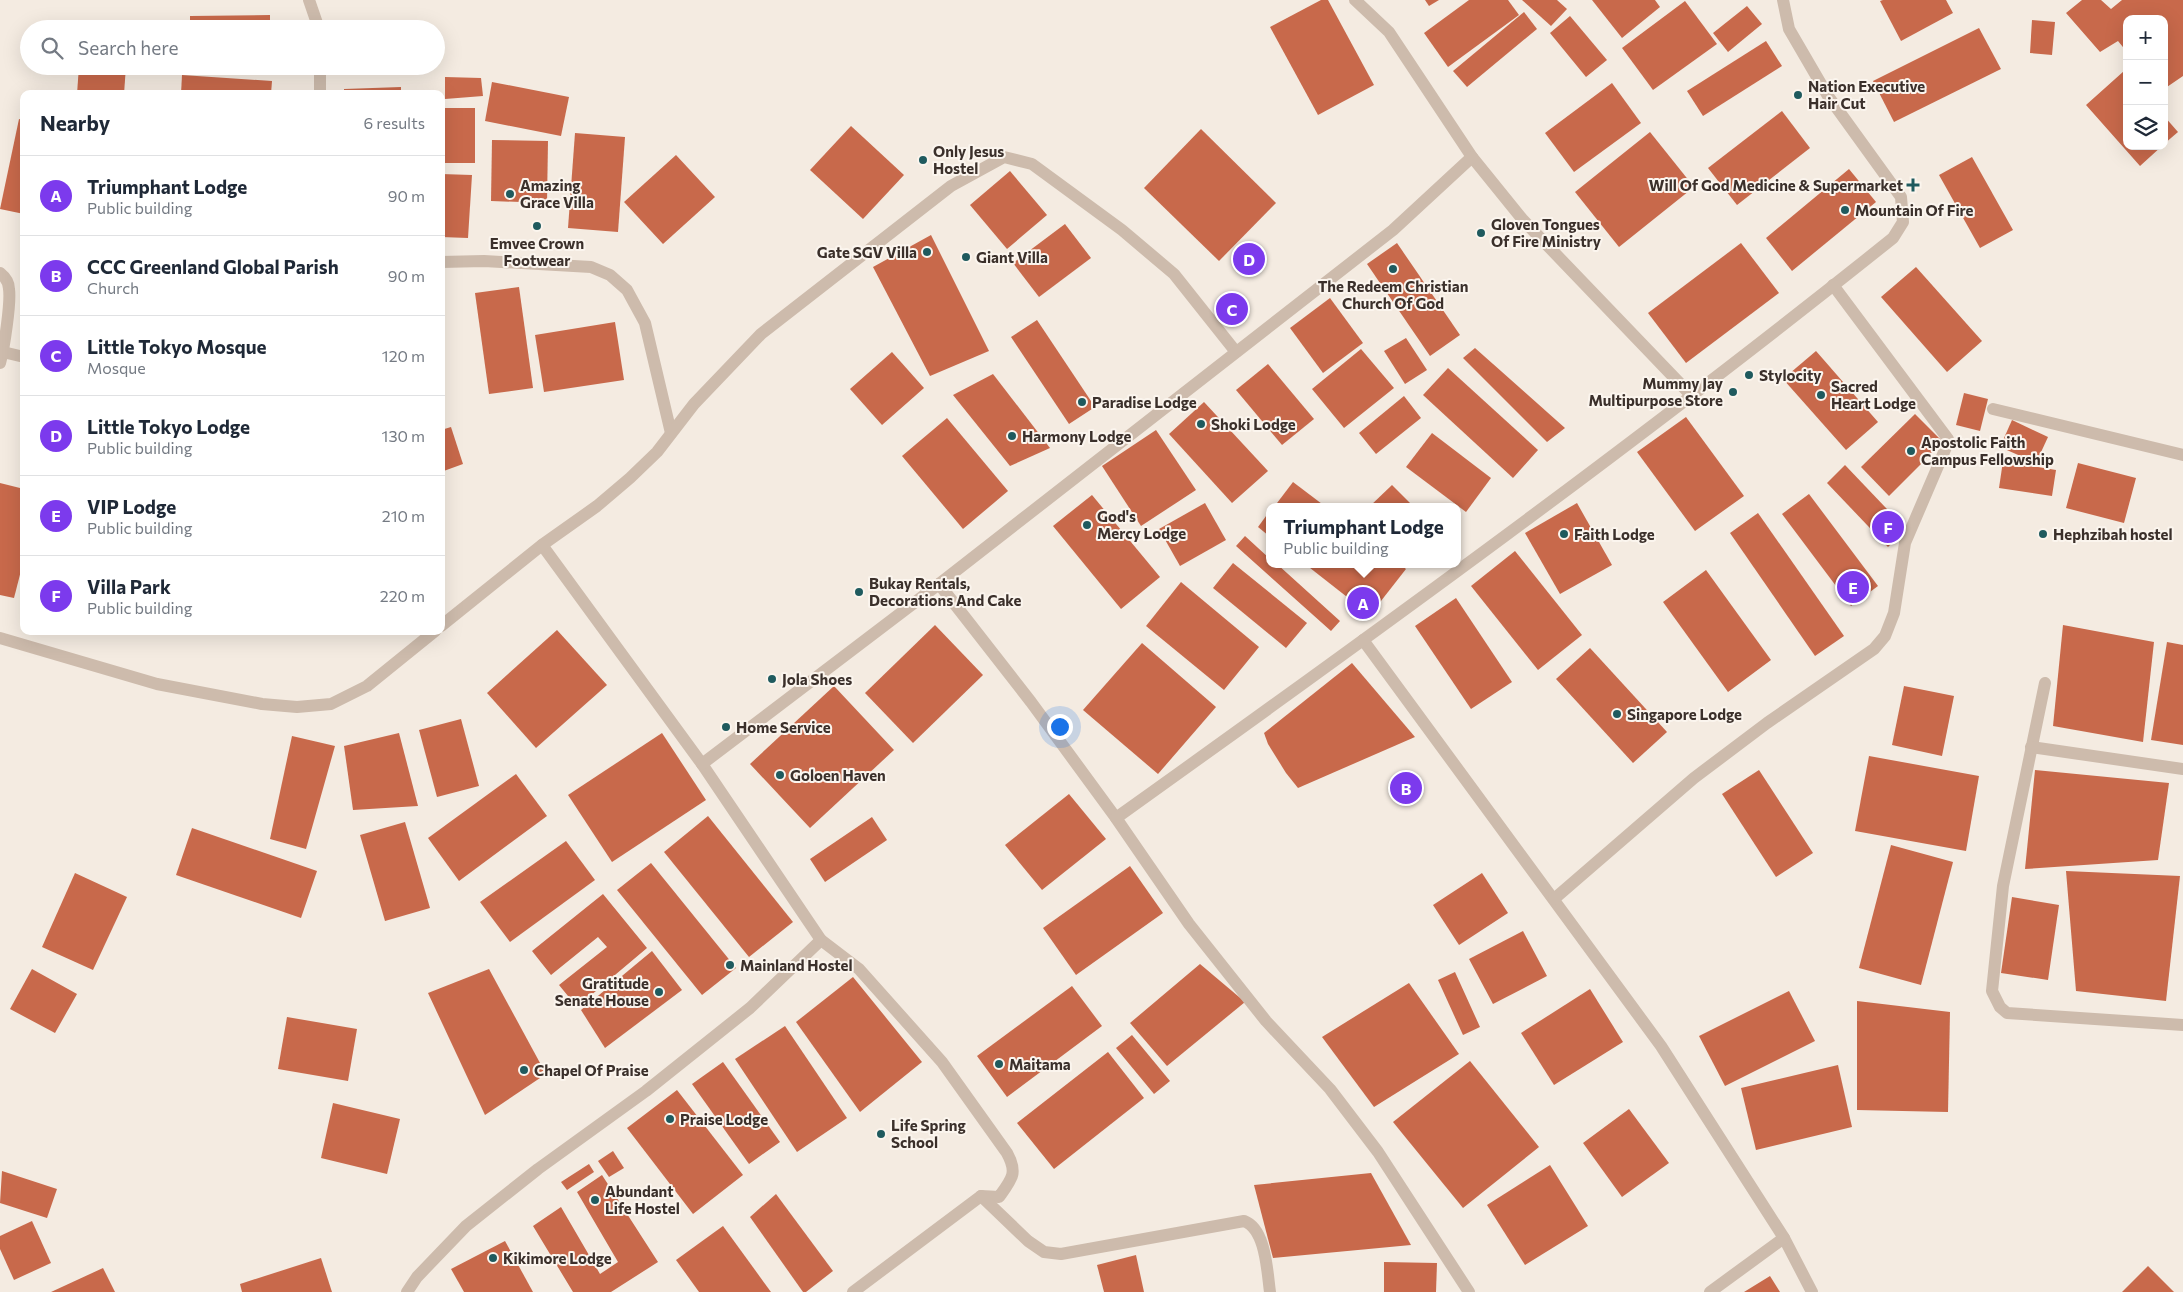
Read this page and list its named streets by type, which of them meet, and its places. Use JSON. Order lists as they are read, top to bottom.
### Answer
{
  "places": {
    "other": [
      "Nation Executive Hair Cut",
      "Only Jesus Hostel",
      "Amazing Grace Villa",
      "Mountain Of Fire",
      "Emvee Crown Footwear",
      "Gloven Tongues Of Fire Ministry",
      "Gate SGV Villa",
      "Giant Villa",
      "The Redeem Christian Church Of God",
      "Stylocity",
      "Mummy Jay Multipurpose Store",
      "Sacred Heart Lodge",
      "Paradise Lodge",
      "Shoki Lodge",
      "Harmony Lodge",
      "Apostolic Faith Campus Fellowship",
      "God's Mercy Lodge",
      "Faith Lodge",
      "Hephzibah hostel",
      "Bukay Rentals, Decorations And Cake",
      "Jola Shoes",
      "Singapore Lodge",
      "Home Service",
      "Goloen Haven",
      "Mainland Hostel",
      "Gratitude Senate House",
      "Maitama",
      "Chapel Of Praise",
      "Praise Lodge",
      "Life Spring School",
      "Abundant Life Hostel",
      "Kikimore Lodge"
    ],
    "health": ["Will Of God Medicine & Supermarket"]
  },
  "page": {
    "map_buttons": ["+", "−"],
    "search": "Search here",
    "heading": ["Nearby", "6 results"],
    "list": [
      {
        "mark": "A",
        "name": "Triumphant Lodge",
        "note": "Public building",
        "value": "90 m"
      },
      {
        "mark": "B",
        "name": "CCC Greenland Global Parish",
        "note": "Church",
        "value": "90 m"
      },
      {
        "mark": "C",
        "name": "Little Tokyo Mosque",
        "note": "Mosque",
        "value": "120 m"
      },
      {
        "mark": "D",
        "name": "Little Tokyo Lodge",
        "note": "Public building",
        "value": "130 m"
      },
      {
        "mark": "E",
        "name": "VIP Lodge",
        "note": "Public building",
        "value": "210 m"
      },
      {
        "mark": "F",
        "name": "Villa Park",
        "note": "Public building",
        "value": "220 m"
      }
    ],
    "pins": [
      "D",
      "C",
      "F",
      "E",
      "A",
      "B"
    ],
    "popup": ["Triumphant Lodge", "Public building"]
  }
}
